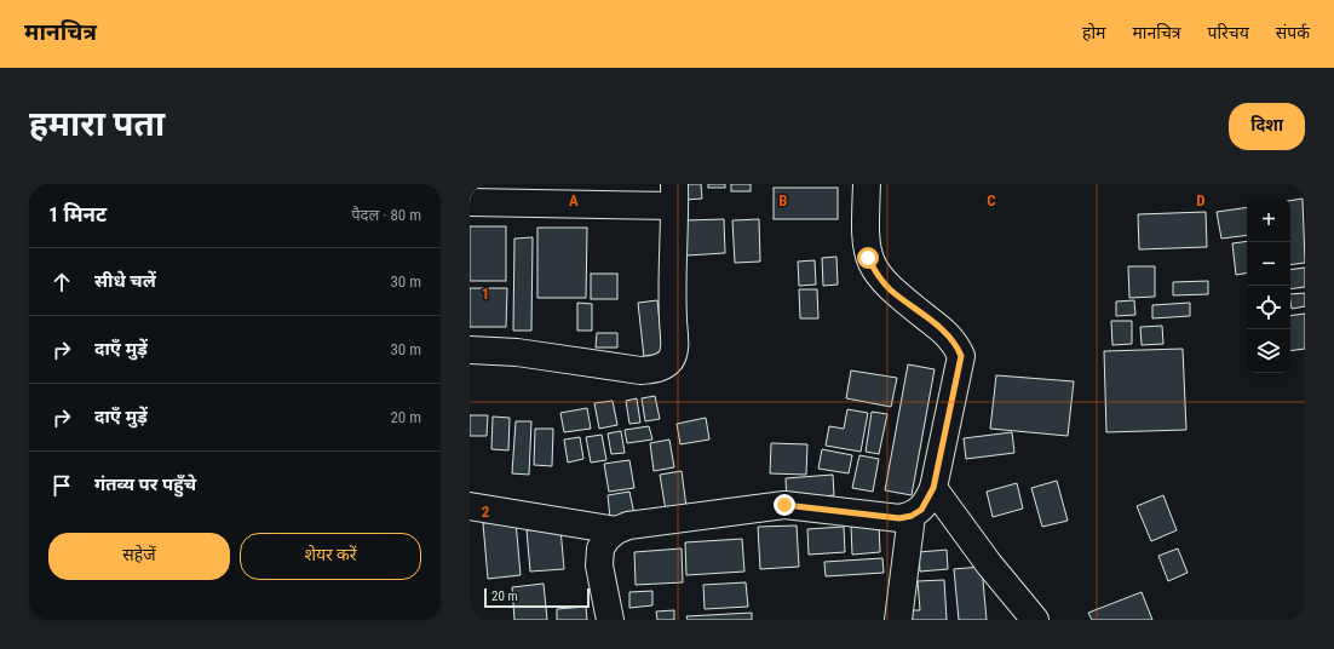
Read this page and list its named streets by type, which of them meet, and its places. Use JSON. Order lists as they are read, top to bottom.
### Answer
{
  "scale_bar": "20 m",
  "page": {
    "header": "मानचित्र",
    "nav": [
      "होम",
      "मानचित्र",
      "परिचय",
      "संपर्क"
    ],
    "buttons": [
      "दिशा",
      ["सहेजें", "शेयर करें"]
    ],
    "title": "हमारा पता",
    "heading": ["1 मिनट", "पैदल · 80 m"],
    "map_buttons": ["+", "−"],
    "list": [
      ["सीधे चलें", "30 m"],
      ["दाएँ मुड़ें", "30 m"],
      ["दाएँ मुड़ें", "20 m"],
      "गंतव्य पर पहुँचे"
    ],
    "scale": "20 m"
  },
  "grid": {
    "columns": [
      "A",
      "B",
      "C",
      "D"
    ],
    "rows": ["1", "2"]
  }
}
